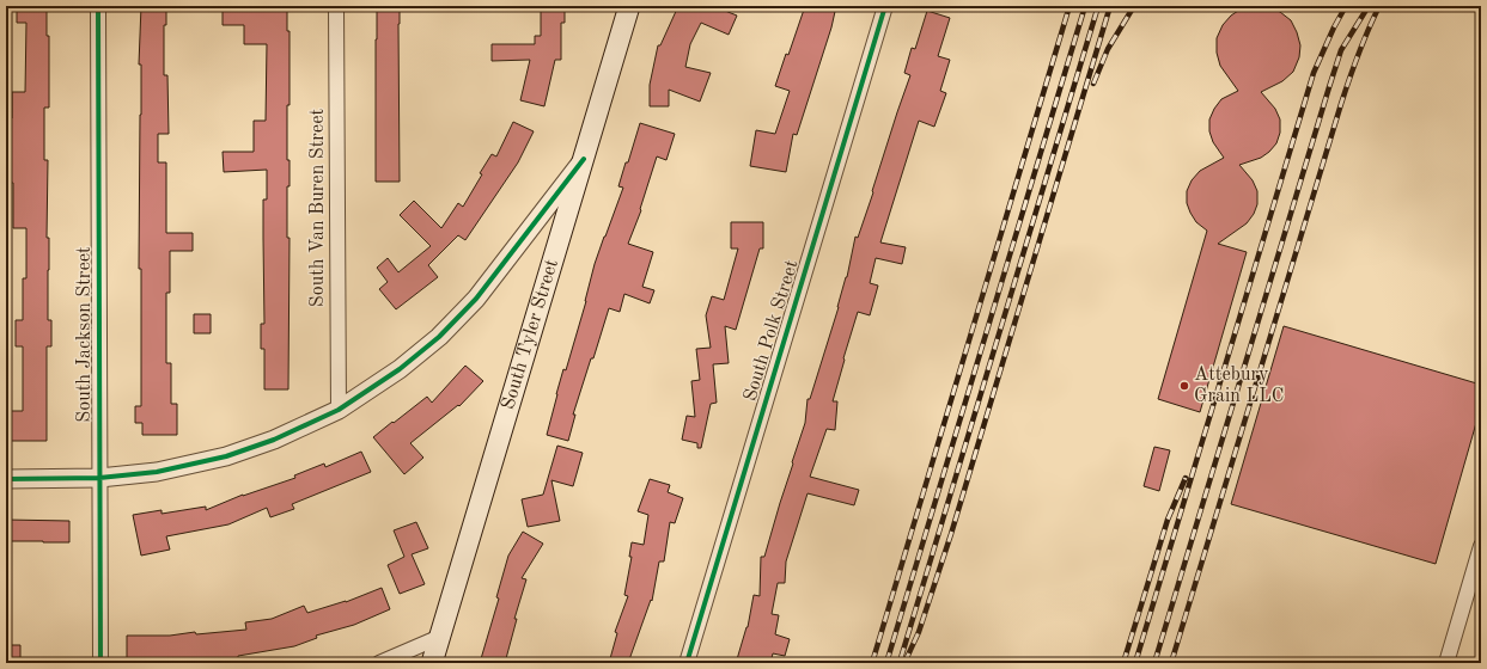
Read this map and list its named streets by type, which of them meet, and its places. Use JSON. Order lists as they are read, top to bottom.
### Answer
{
  "streets": {
    "main road": ["South Tyler Street"],
    "street": ["South Van Buren Street", "South Polk Street", "South Jackson Street"]
  },
  "places": ["Attebury Grain LLC"]
}
